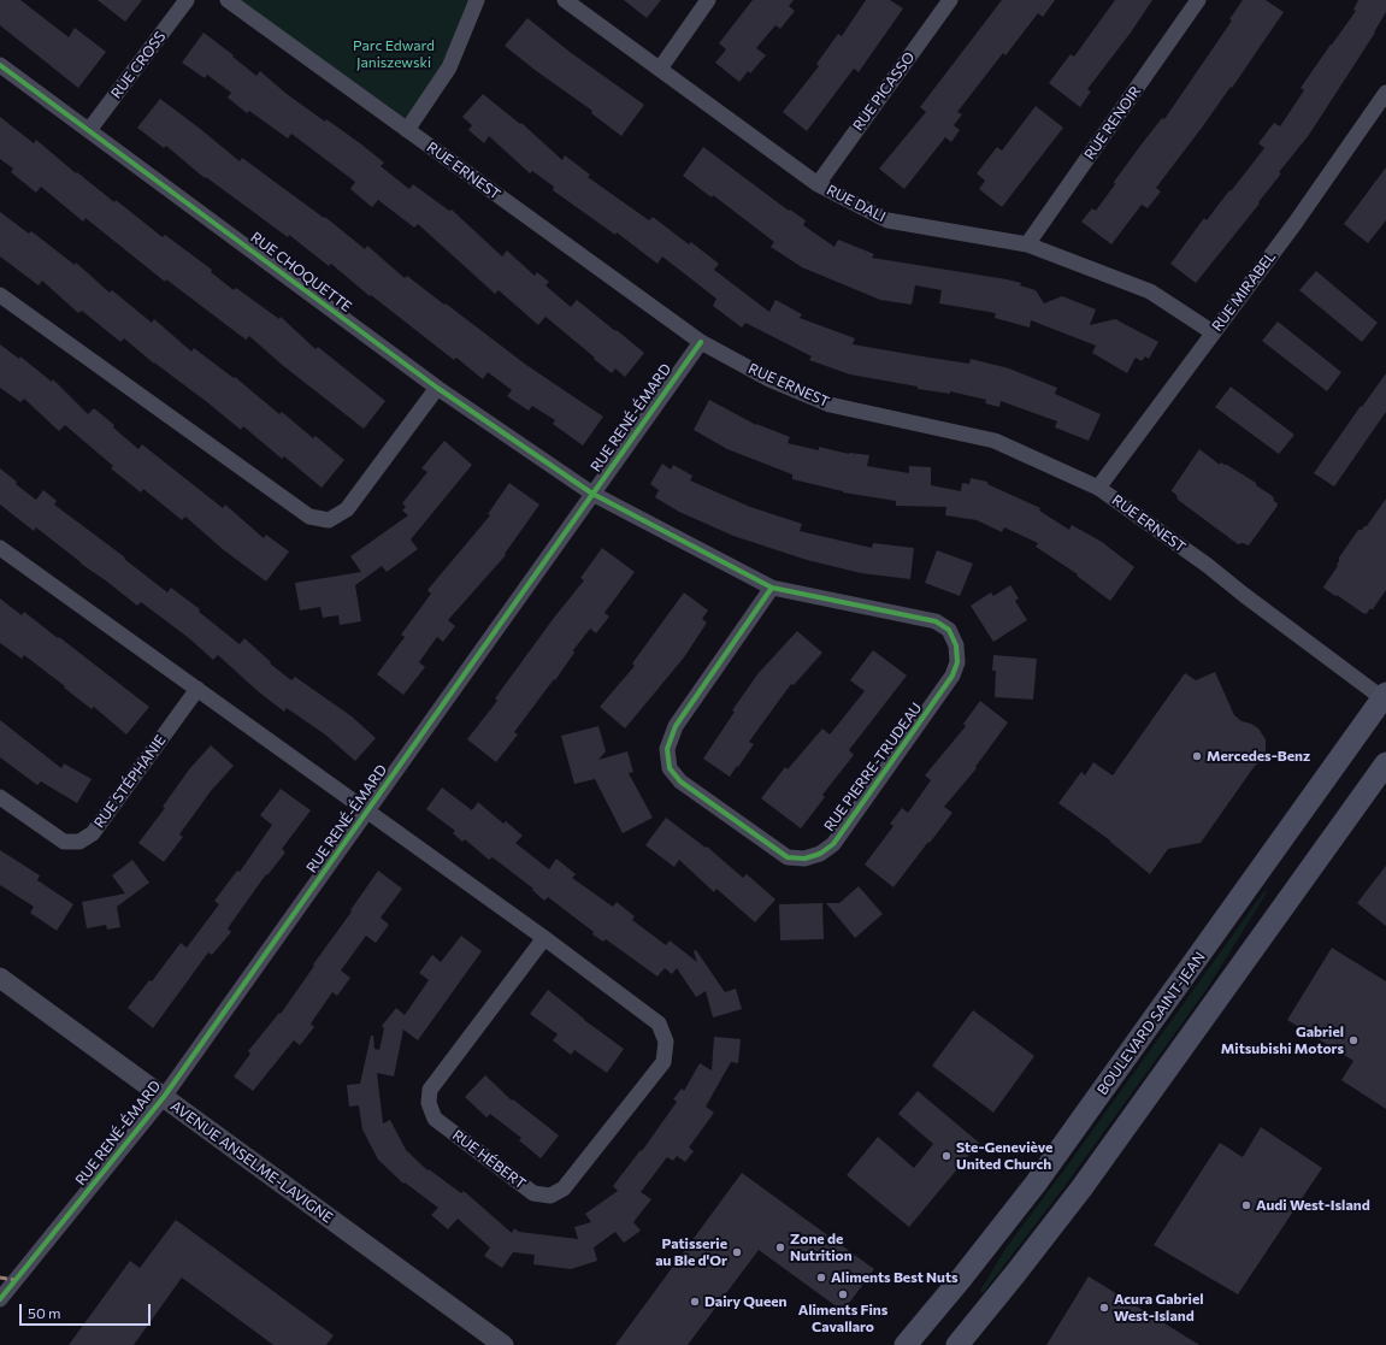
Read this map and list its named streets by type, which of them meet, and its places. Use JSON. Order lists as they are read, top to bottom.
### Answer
{
  "streets": {
    "main road": ["BOULEVARD SAINT-JEAN"],
    "street": [
      "RUE CROSS",
      "RUE PICASSO",
      "RUE RENOIR",
      "RUE ERNEST",
      "RUE DALI",
      "RUE CHOQUETTE",
      "RUE MIRABEL",
      "RUE RENÉ-ÉMARD",
      "RUE PIERRE-TRUDEAU",
      "RUE STÉPHANIE",
      "RUE HÉBERT",
      "AVENUE ANSELME-LAVIGNE"
    ]
  },
  "crossings": [
    ["RUE CROSS", "RUE CHOQUETTE"],
    ["RUE PICASSO", "RUE DALI"],
    ["RUE RENOIR", "RUE DALI"],
    ["RUE ERNEST", "RUE MIRABEL"],
    ["RUE ERNEST", "RUE RENÉ-ÉMARD"],
    ["RUE ERNEST", "BOULEVARD SAINT-JEAN"],
    ["RUE DALI", "RUE MIRABEL"],
    ["RUE CHOQUETTE", "RUE RENÉ-ÉMARD"],
    ["RUE CHOQUETTE", "RUE PIERRE-TRUDEAU"],
    ["RUE RENÉ-ÉMARD", "RUE PIERRE-TRUDEAU"],
    ["RUE RENÉ-ÉMARD", "RUE HÉBERT"],
    ["RUE RENÉ-ÉMARD", "AVENUE ANSELME-LAVIGNE"]
  ],
  "parks": ["Parc Edward Janiszewski"],
  "places": [
    "Mercedes-Benz",
    "Gabriel Mitsubishi Motors",
    "Ste-Geneviève United Church",
    "Audi West-Island",
    "Zone de Nutrition",
    "Patisserie au Ble d'Or",
    "Aliments Best Nuts",
    "Aliments Fins Cavallaro",
    "Dairy Queen",
    "Acura Gabriel West-Island"
  ],
  "scale_bar": "50 m"
}
